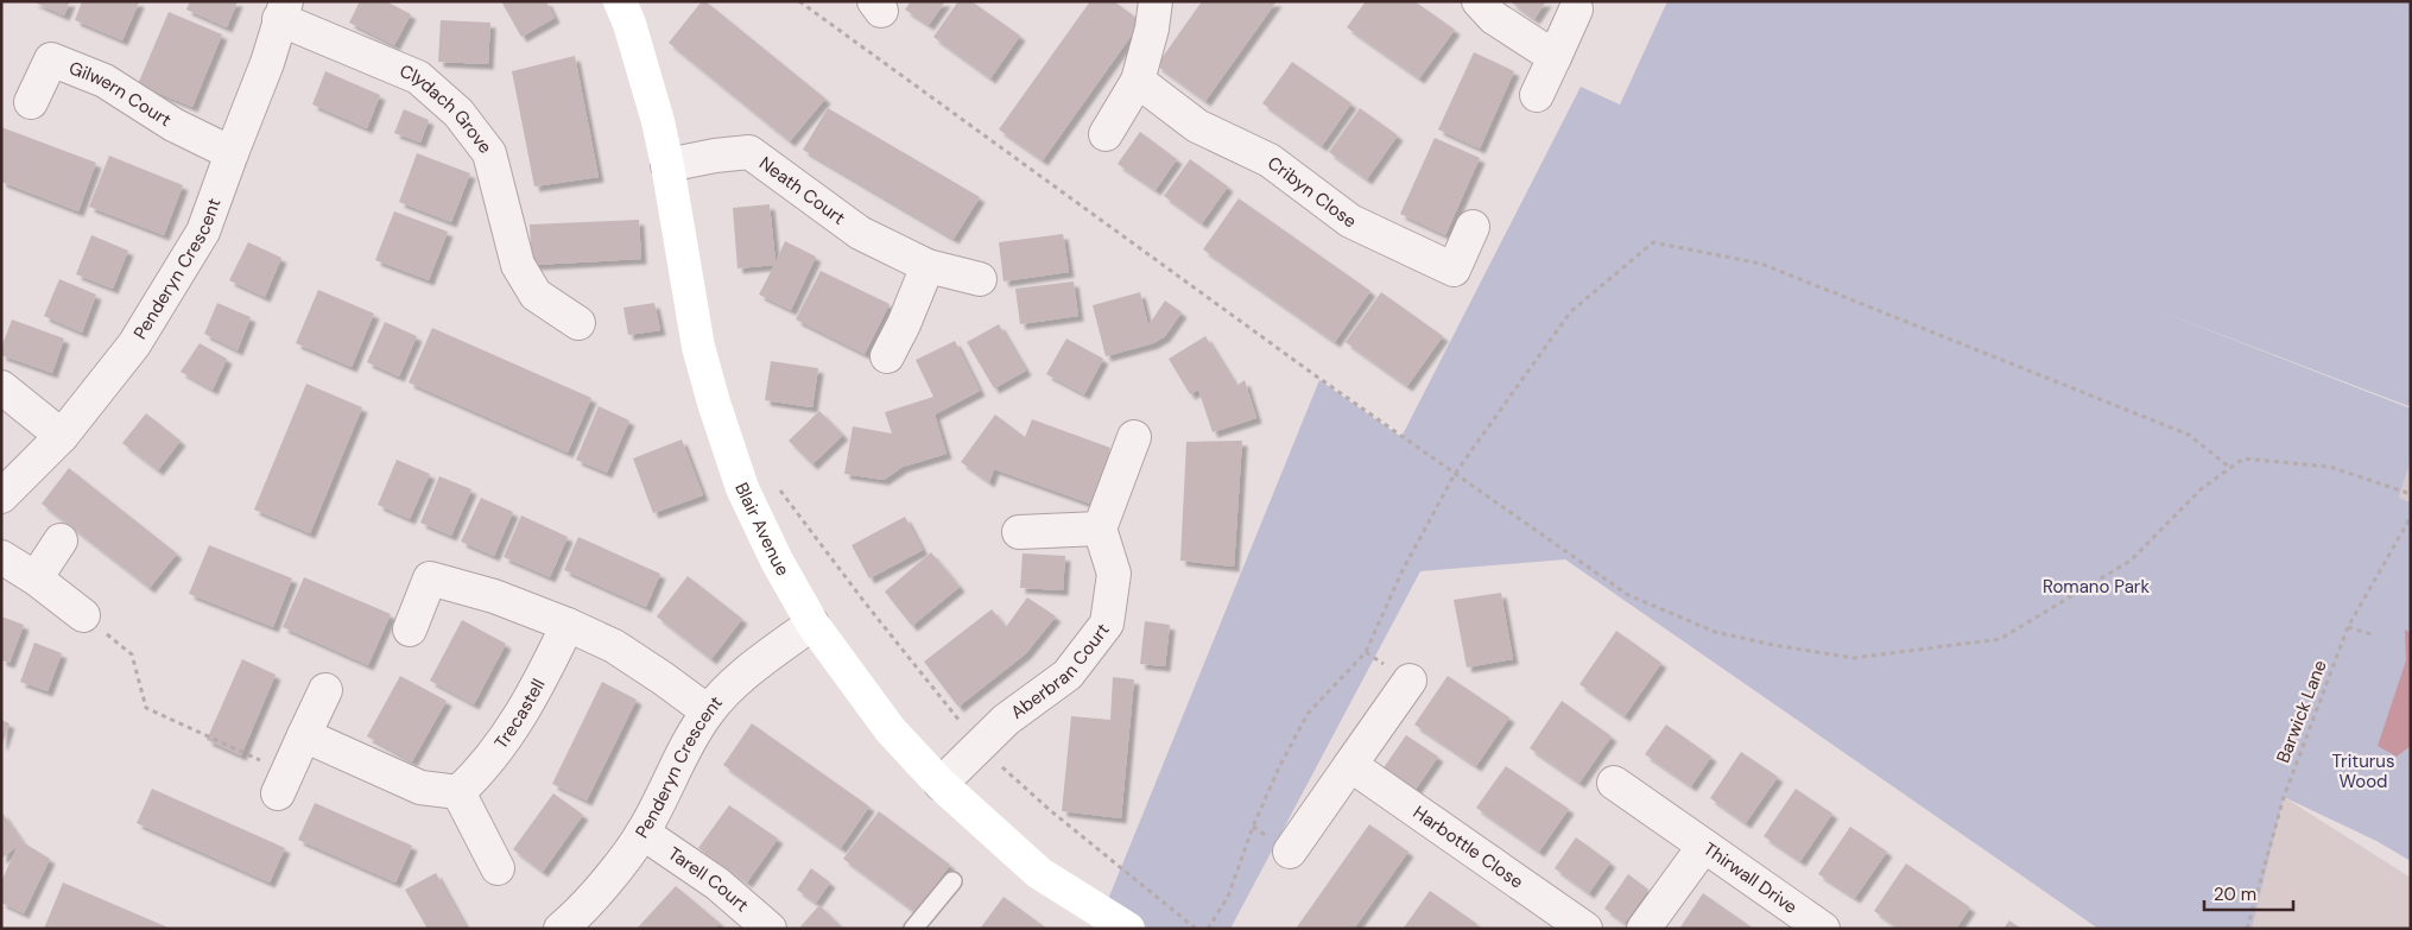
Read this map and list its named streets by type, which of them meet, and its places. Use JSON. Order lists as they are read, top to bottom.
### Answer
{
  "streets": {
    "street": [
      "Gilwern Court",
      "Clydach Grove",
      "Neath Court",
      "Cribyn Close",
      "Penderyn Crescent",
      "Blair Avenue",
      "Aberbran Court",
      "Trecastell",
      "Harbottle Close",
      "Tarell Court",
      "Thirwall Drive"
    ],
    "path": ["Barwick Lane"]
  },
  "crossings": [
    ["Gilwern Court", "Penderyn Crescent"],
    ["Clydach Grove", "Penderyn Crescent"],
    ["Neath Court", "Blair Avenue"],
    ["Penderyn Crescent", "Blair Avenue"],
    ["Penderyn Crescent", "Tarell Court"],
    ["Blair Avenue", "Aberbran Court"]
  ],
  "parks": ["Romano Park", "Triturus Wood"],
  "scale_bar": "20 m"
}
